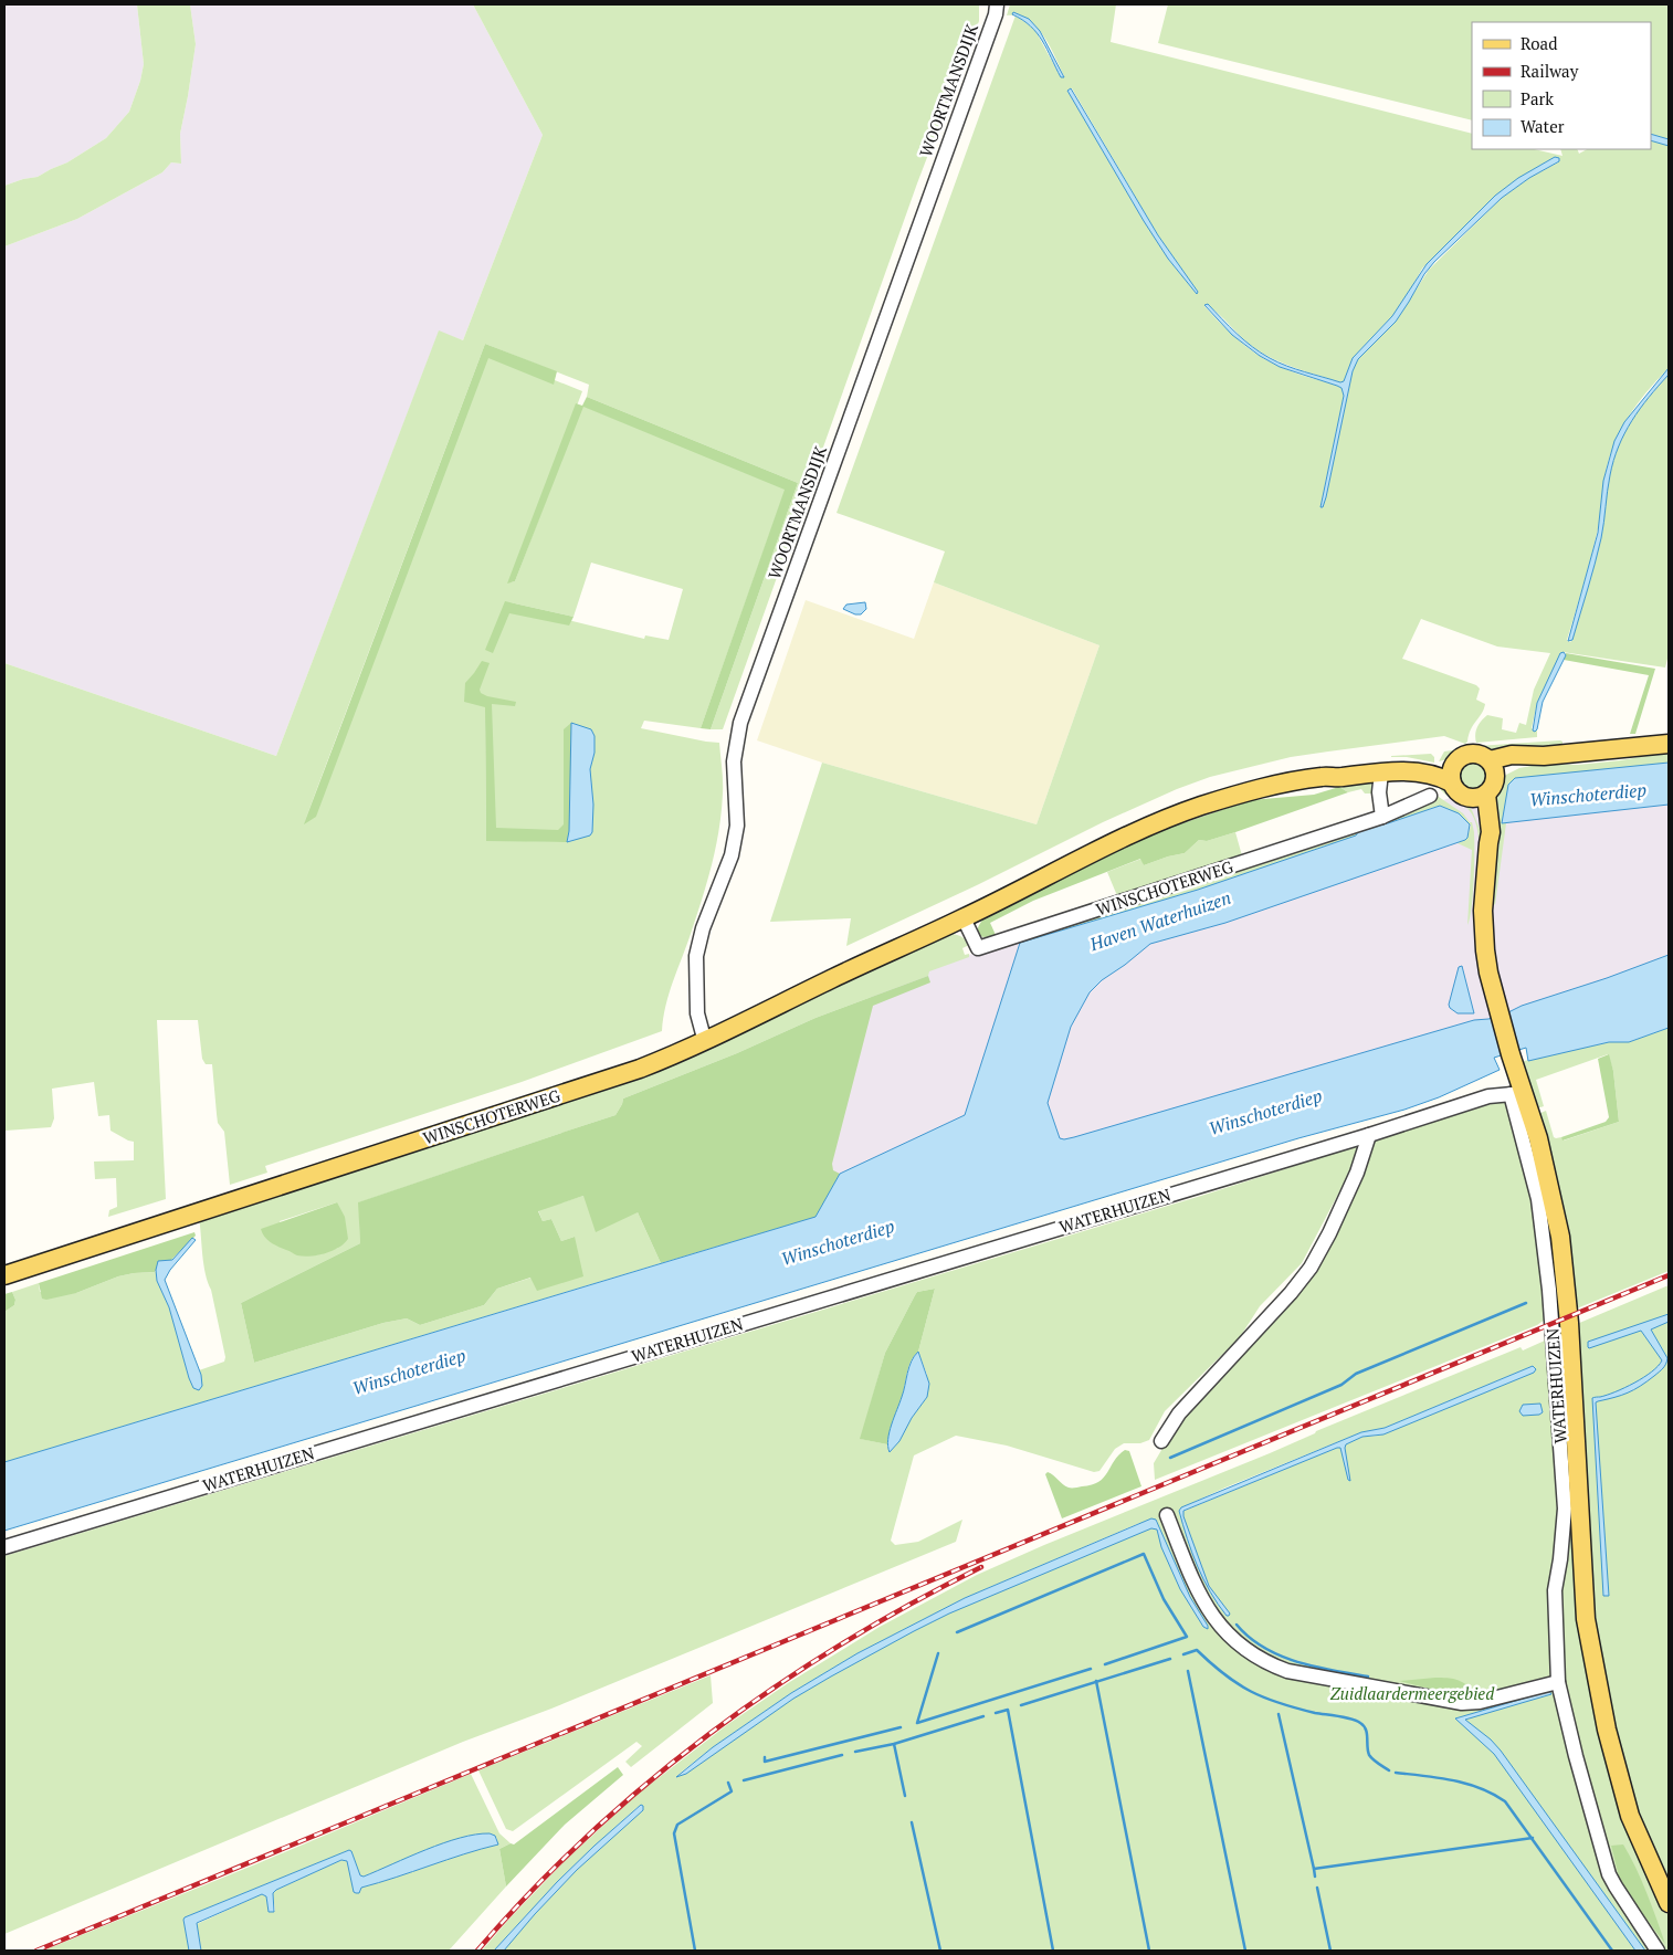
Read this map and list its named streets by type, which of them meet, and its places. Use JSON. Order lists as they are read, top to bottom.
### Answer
{
  "streets": {
    "main road": ["WINSCHOTERWEG", "WATERHUIZEN"],
    "street": ["WOORTMANSDIJK"]
  },
  "crossings": [
    ["WOORTMANSDIJK", "WINSCHOTERWEG"],
    ["WINSCHOTERWEG", "WATERHUIZEN"]
  ],
  "water": ["Winschoterdiep", "Haven Waterhuizen"],
  "parks": ["Zuidlaardermeergebied"],
  "legend": [
    "Road",
    "Railway",
    "Park",
    "Water"
  ]
}
